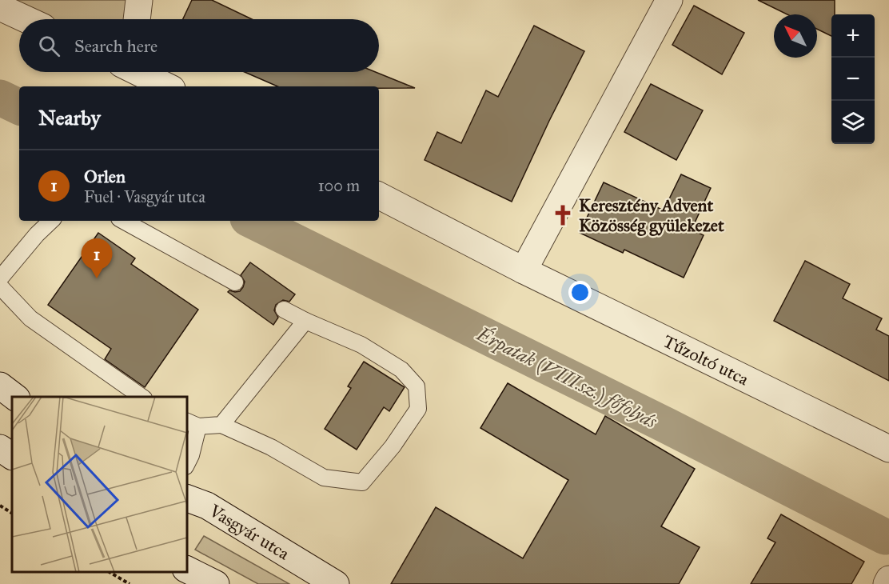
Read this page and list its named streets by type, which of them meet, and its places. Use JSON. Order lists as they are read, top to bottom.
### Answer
{
  "streets": {
    "street": ["Tűzoltó utca", "Vasgyár utca"]
  },
  "water": ["Érpatak (VIII.sz.) főfolyás"],
  "places": {
    "church": ["Keresztény Advent Közösség gyülekezet"]
  },
  "north": "top left",
  "page": {
    "map_buttons": ["+", "−"],
    "search": "Search here",
    "heading": "Nearby",
    "list": [
      {
        "mark": "1",
        "name": "Orlen",
        "note": "Fuel · Vasgyár utca",
        "value": "100 m"
      }
    ],
    "pins": "1"
  }
}
